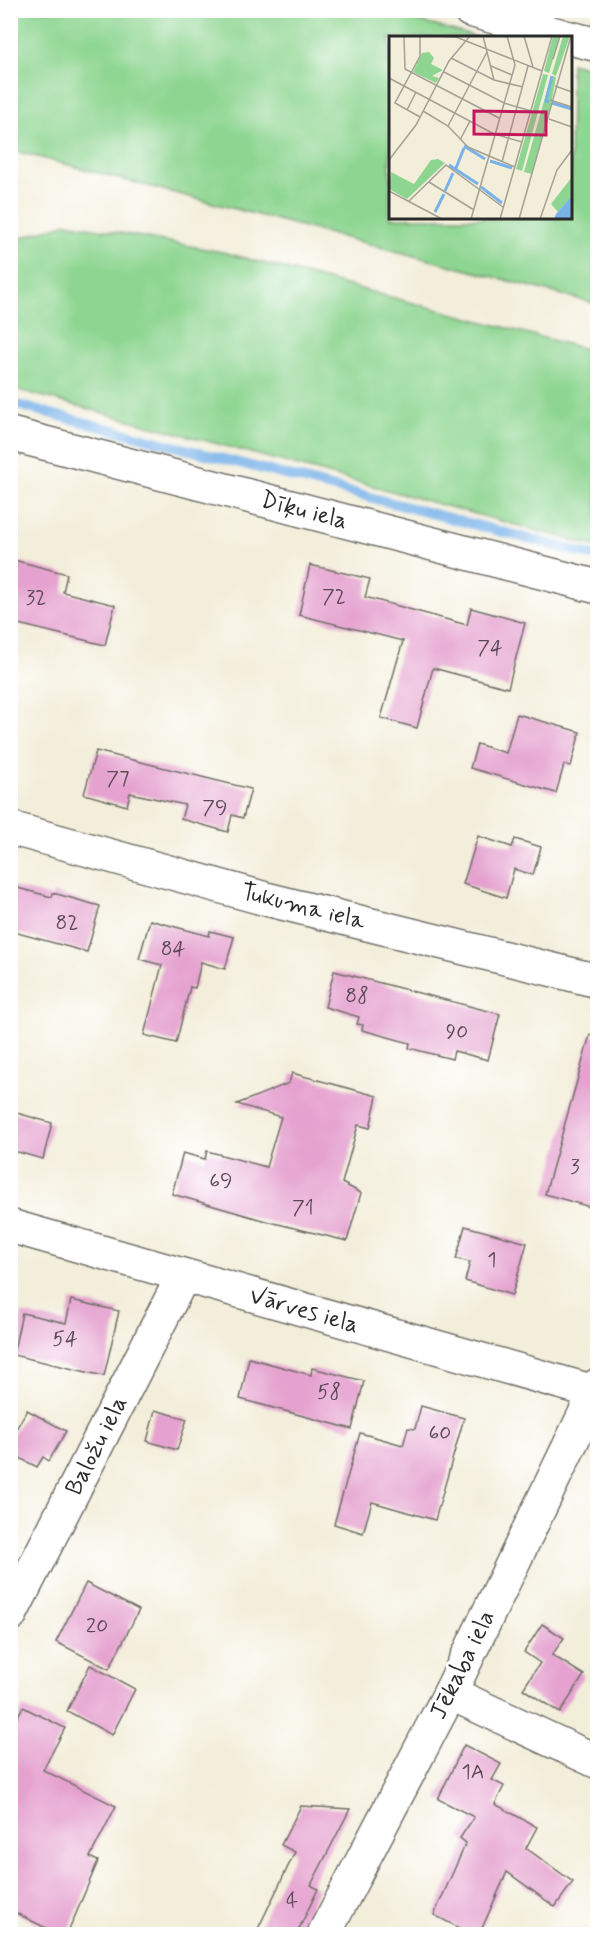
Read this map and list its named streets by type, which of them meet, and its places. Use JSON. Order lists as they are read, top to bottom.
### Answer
{
  "streets": {
    "street": [
      "Dīķu iela",
      "Tukuma iela",
      "Vārves iela",
      "Baložu iela",
      "Jēkaba iela"
    ]
  },
  "crossings": [
    ["Vārves iela", "Baložu iela"],
    ["Vārves iela", "Jēkaba iela"]
  ],
  "house_numbers": [
    "72",
    "32",
    "74",
    "77",
    "79",
    "82",
    "84",
    "88",
    "90",
    "3",
    "69",
    "71",
    "1",
    "54",
    "58",
    "60",
    "20",
    "1A",
    "4"
  ]
}
